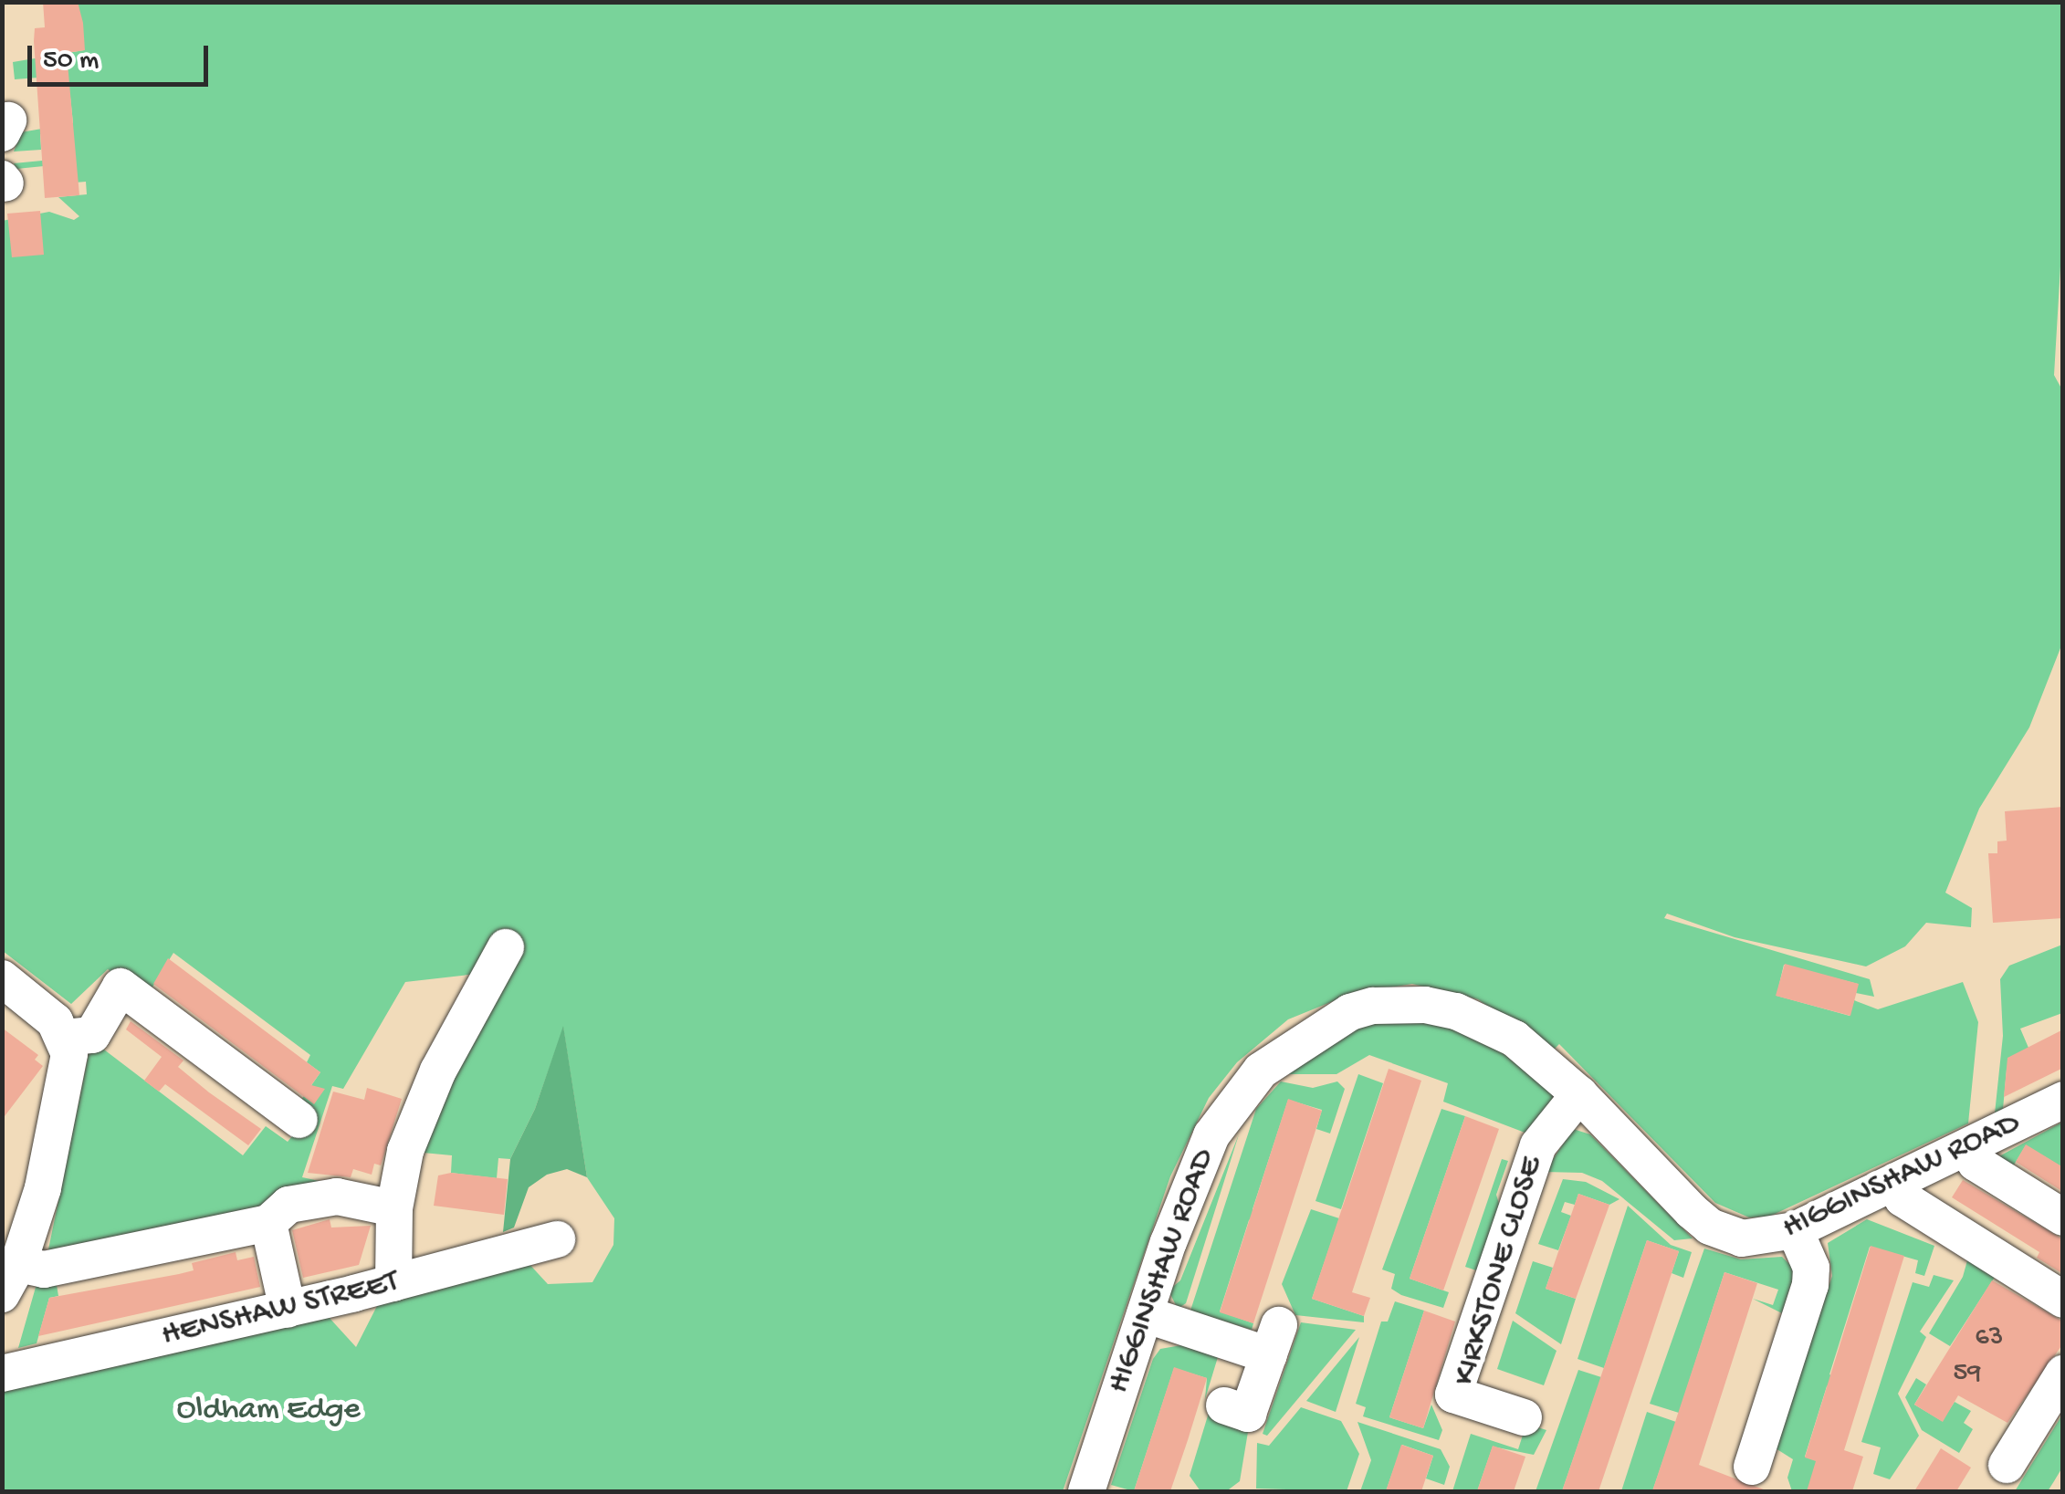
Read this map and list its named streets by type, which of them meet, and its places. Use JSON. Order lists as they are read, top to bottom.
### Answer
{
  "streets": {
    "street": ["HIGGINSHAW ROAD", "KIRKSTONE CLOSE", "HENSHAW STREET"]
  },
  "crossings": [
    ["HIGGINSHAW ROAD", "KIRKSTONE CLOSE"]
  ],
  "parks": ["Oldham Edge"],
  "house_numbers": ["63", "59"],
  "scale_bar": "50 m"
}
